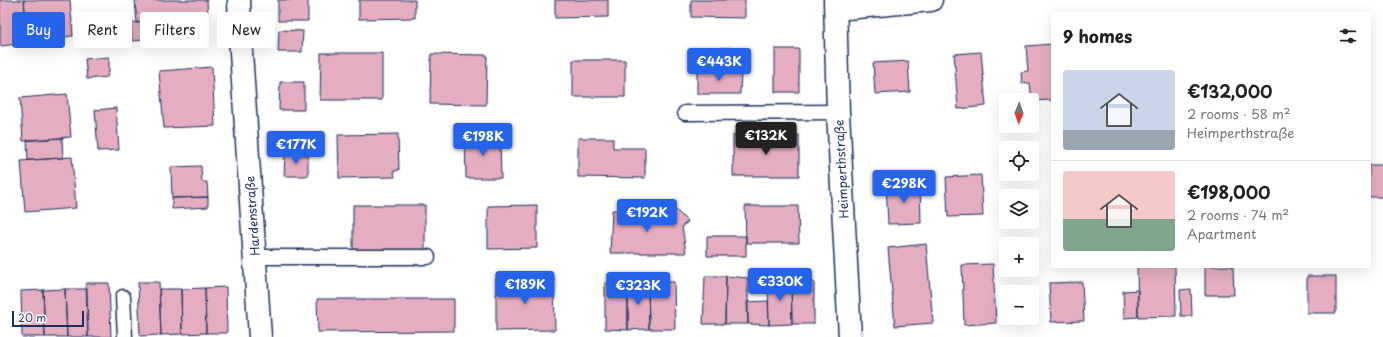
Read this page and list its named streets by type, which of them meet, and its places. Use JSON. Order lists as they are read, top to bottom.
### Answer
{
  "streets": {
    "street": ["Heimperthstraße", "Hardenstraße"]
  },
  "scale_bar": "20 m",
  "north": "bottom",
  "page": {
    "chip": [
      "Buy",
      "Rent",
      "Filters",
      "New"
    ],
    "heading": "9 homes",
    "price": [
      "€443K",
      "€132K",
      "€198K",
      "€177K",
      "€298K",
      "€192K",
      "€330K",
      "€189K",
      "€323K"
    ],
    "list": [
      {
        "name": "€132,000",
        "note": "2 rooms · 58 m² · Heimperthstraße"
      },
      {
        "name": "€198,000",
        "note": "2 rooms · 74 m² · Apartment"
      }
    ],
    "map_buttons": ["+", "−"],
    "scale": "20 m"
  }
}
